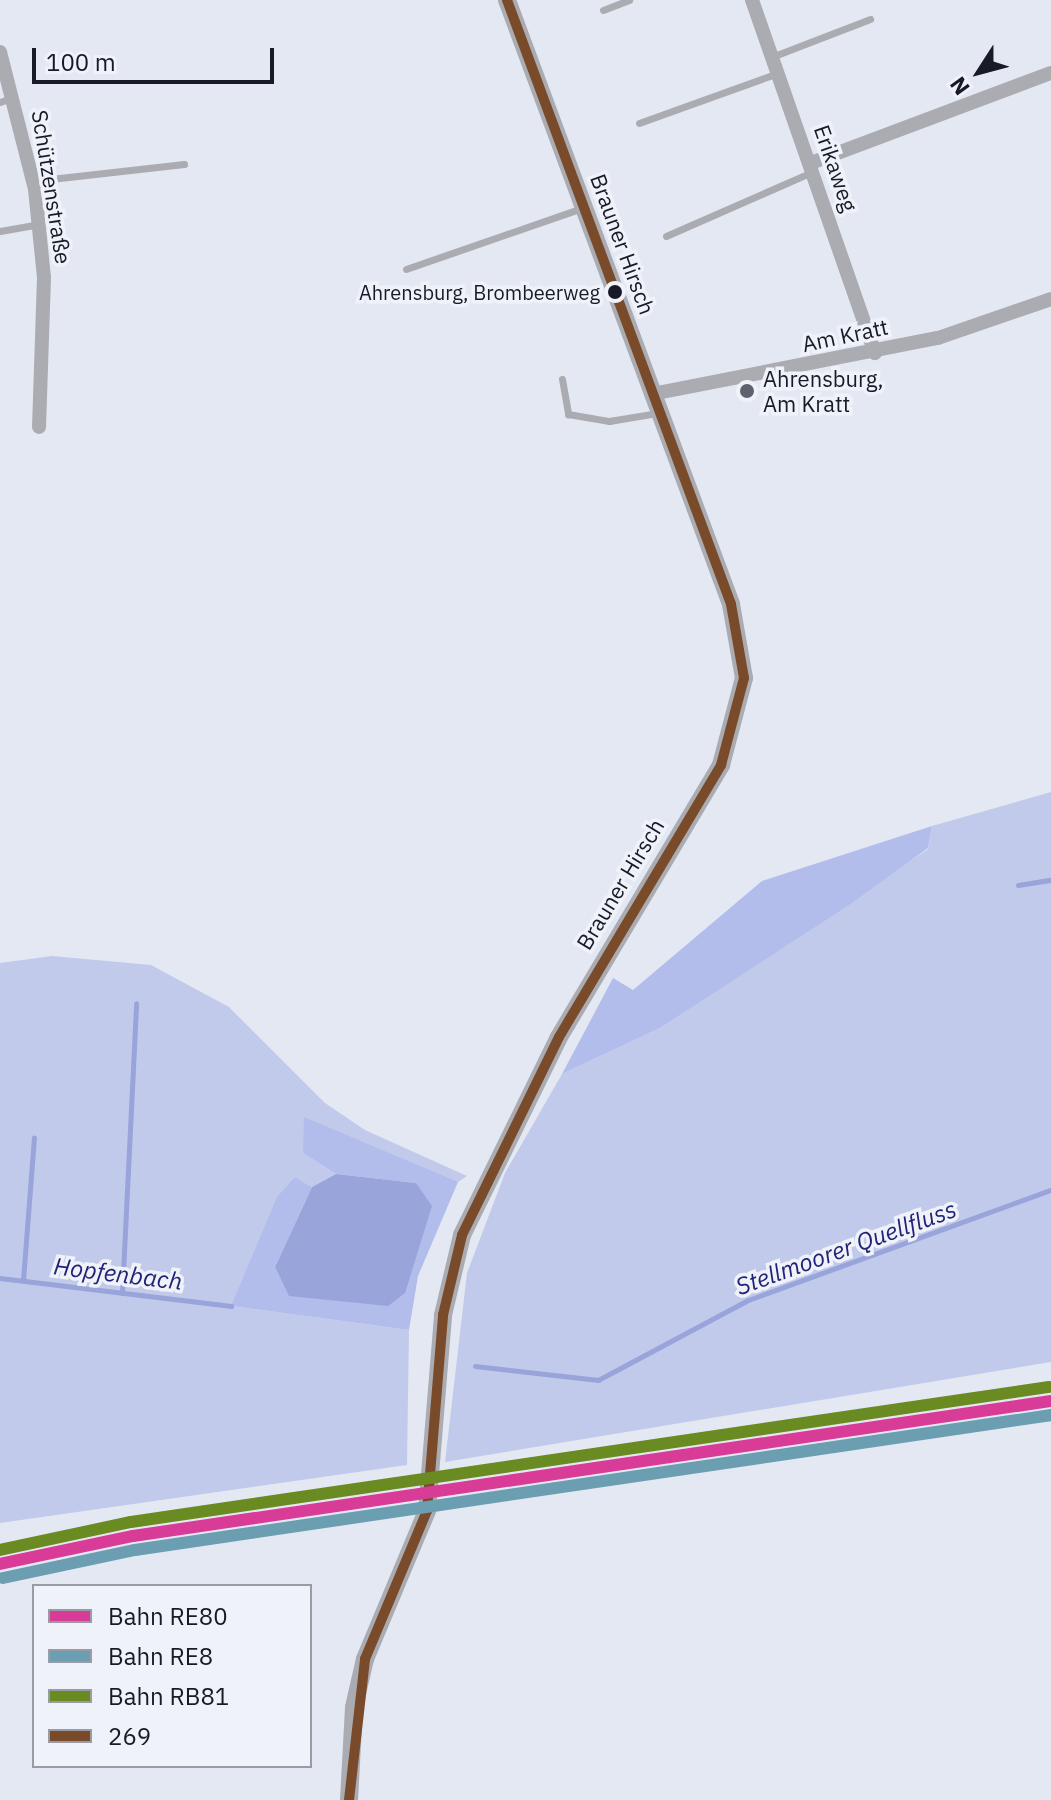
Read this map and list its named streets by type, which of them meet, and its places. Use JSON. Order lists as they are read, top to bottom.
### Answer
{
  "streets": {
    "street": [
      "Erikaweg",
      "Schützenstraße",
      "Brauner Hirsch",
      "Am Kratt"
    ]
  },
  "crossings": [
    ["Erikaweg", "Am Kratt"],
    ["Brauner Hirsch", "Am Kratt"]
  ],
  "water": ["Stellmoorer Quellfluss", "Hopfenbach"],
  "places": ["Ahrensburg, Brombeerweg", "Ahrensburg, Am Kratt"],
  "lines": [
    "transit line 269",
    "rail line RB81",
    "rail line RE80",
    "rail line RE8"
  ],
  "legend": [
    "Bahn RE80",
    "Bahn RE8",
    "Bahn RB81",
    "269"
  ],
  "scale_bar": "100 m",
  "north": "bottom left"
}
